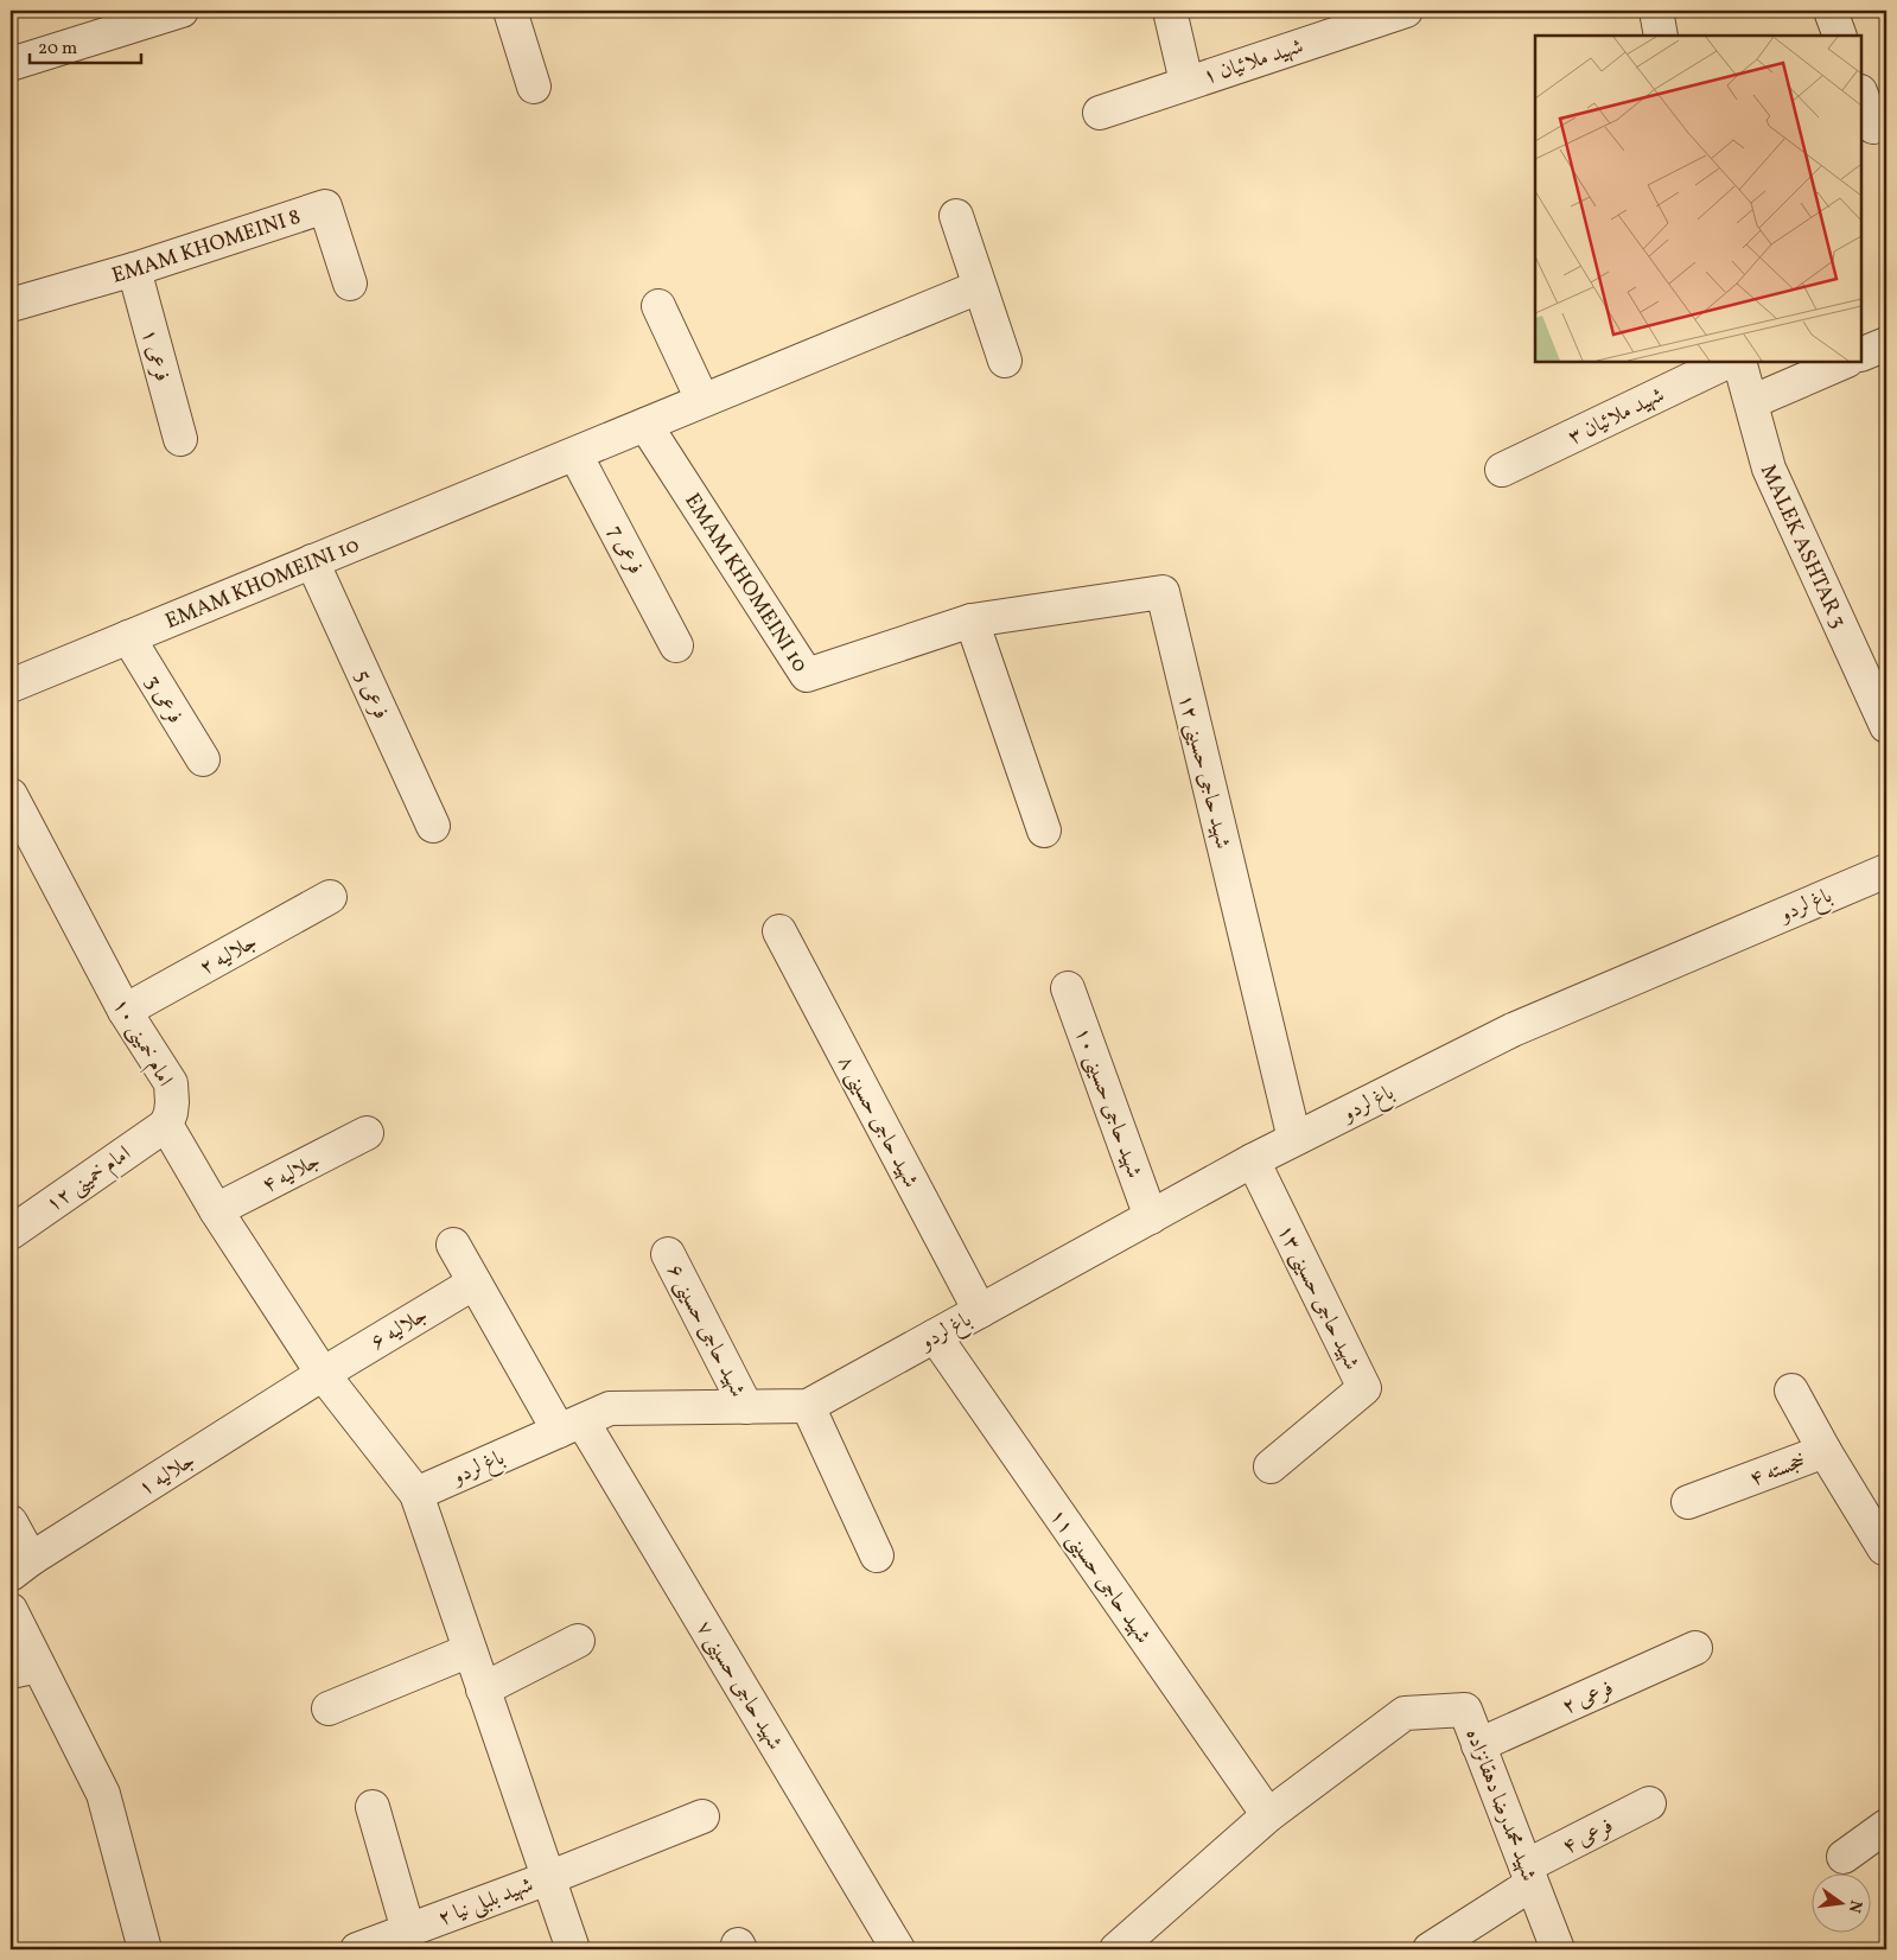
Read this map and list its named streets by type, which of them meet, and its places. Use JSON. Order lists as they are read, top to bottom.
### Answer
{
  "streets": {
    "street": [
      "شهید ملائیان ۱",
      "EMAM KHOMEINI 8",
      "فرعی ۱",
      "شهید ملائیان ۳",
      "MALEK ASHTAR 3",
      "فرعی 7",
      "EMAM KHOMEINI 10",
      "فرعی 5",
      "فرعی 3",
      "شهید حاجی حسینی ۱۲",
      "باغ لردو",
      "جلالیه ۲",
      "امام خمینی ۱۰",
      "شهید حاجی حسینی ۱۰",
      "شهید حاجی حسینی ۸",
      "جلالیه ۴",
      "امام خمینی ۱۲",
      "شهید حاجی حسینی ۱۳",
      "جلالیه ۶",
      "شهید حاجی حسینی ۶",
      "خجسته ۴",
      "جلالیه ۱",
      "شهید حاجی حسینی ۱۱",
      "شهید حاجی حسینی ۷",
      "فرعی ۲",
      "شهید محمدرضا دهقانزاده",
      "فرعی ۴",
      "شهید بلبلی نیا ۲"
    ]
  },
  "crossings": [
    ["EMAM KHOMEINI 8", "فرعی ۱"],
    ["فرعی 7", "EMAM KHOMEINI 10"],
    ["EMAM KHOMEINI 10", "فرعی 5"],
    ["EMAM KHOMEINI 10", "فرعی 3"],
    ["EMAM KHOMEINI 10", "شهید حاجی حسینی ۱۲"],
    ["شهید حاجی حسینی ۱۲", "باغ لردو"],
    ["باغ لردو", "شهید حاجی حسینی ۱۰"],
    ["باغ لردو", "شهید حاجی حسینی ۸"],
    ["باغ لردو", "شهید حاجی حسینی ۱۳"],
    ["باغ لردو", "شهید حاجی حسینی ۶"],
    ["باغ لردو", "شهید حاجی حسینی ۱۱"],
    ["باغ لردو", "شهید حاجی حسینی ۷"],
    ["جلالیه ۲", "امام خمینی ۱۰"],
    ["امام خمینی ۱۰", "امام خمینی ۱۲"],
    ["جلالیه ۶", "جلالیه ۱"],
    ["جلالیه ۶", "شهید حاجی حسینی ۷"],
    ["شهید حاجی حسینی ۱۱", "شهید محمدرضا دهقانزاده"],
    ["فرعی ۲", "شهید محمدرضا دهقانزاده"],
    ["شهید محمدرضا دهقانزاده", "فرعی ۴"]
  ],
  "scale_bar": "20 m",
  "north": "right"
}
